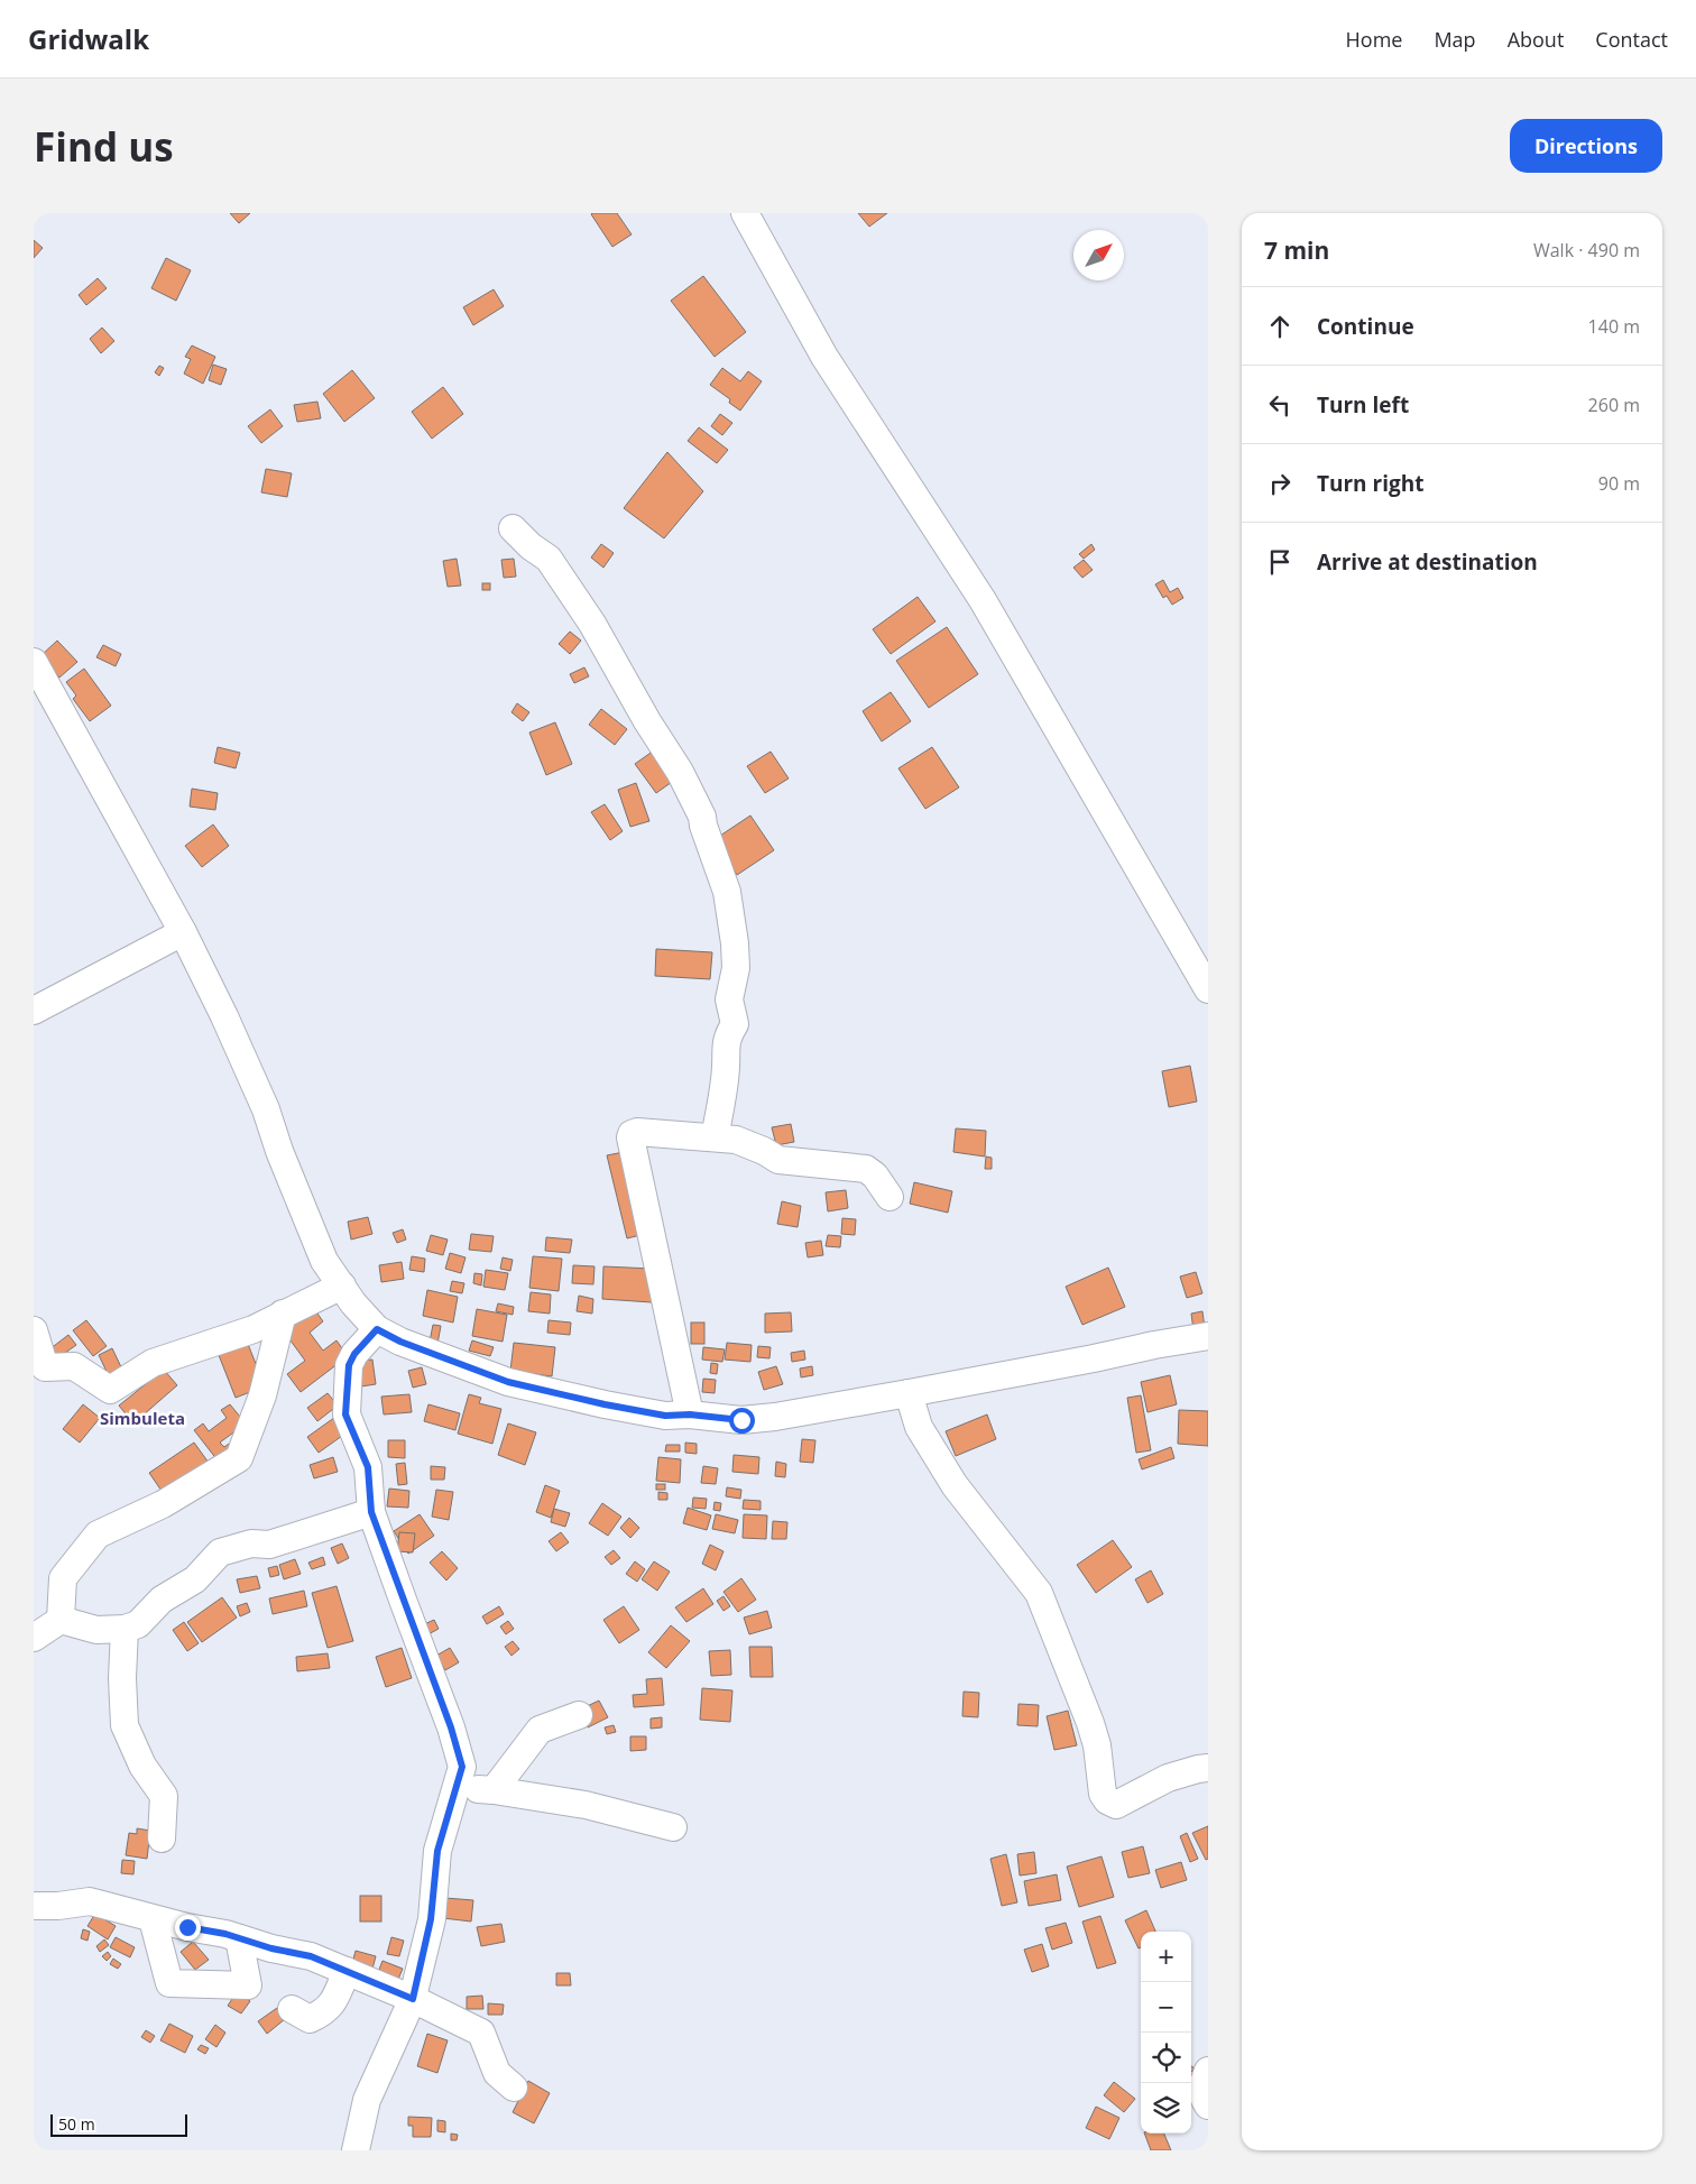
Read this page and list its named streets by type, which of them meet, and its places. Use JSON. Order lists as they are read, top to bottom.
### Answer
{
  "districts": ["Simbuleta"],
  "scale_bar": "50 m",
  "north": "top right",
  "page": {
    "header": "Gridwalk",
    "nav": [
      "Home",
      "Map",
      "About",
      "Contact"
    ],
    "buttons": "Directions",
    "title": "Find us",
    "heading": ["7 min", "Walk · 490 m"],
    "list": [
      ["Continue", "140 m"],
      ["Turn left", "260 m"],
      ["Turn right", "90 m"],
      "Arrive at destination"
    ],
    "map_buttons": ["+", "−"],
    "scale": "50 m"
  }
}
